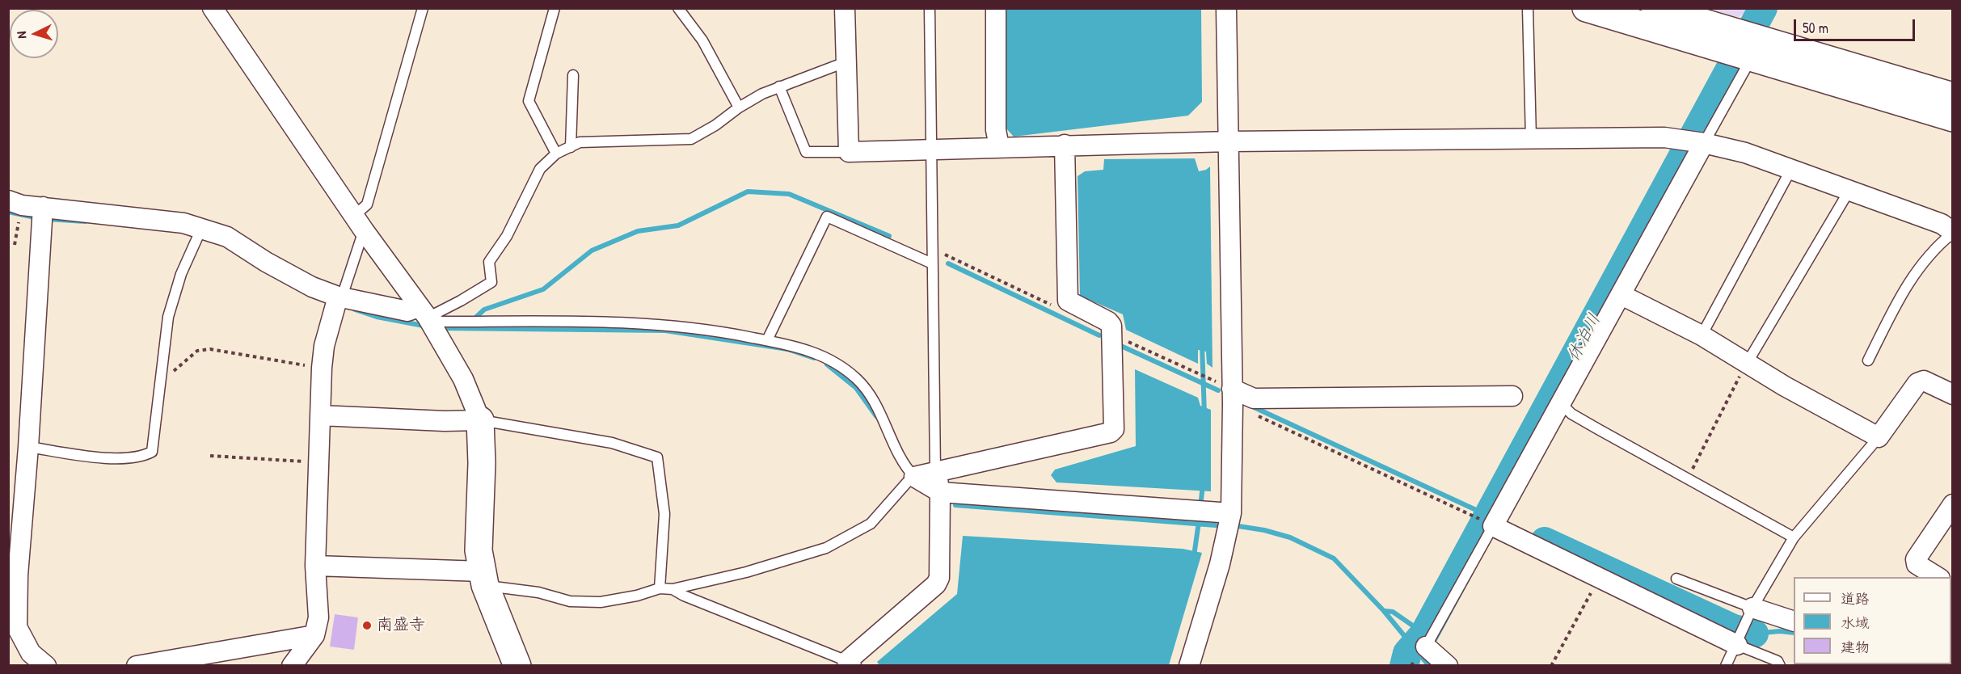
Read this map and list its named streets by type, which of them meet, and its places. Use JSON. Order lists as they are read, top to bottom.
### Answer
{
  "water": ["休泊川"],
  "places": ["南盛寺"],
  "legend": ["道路", "水域", "建物"],
  "scale_bar": "50 m",
  "north": "left"
}
